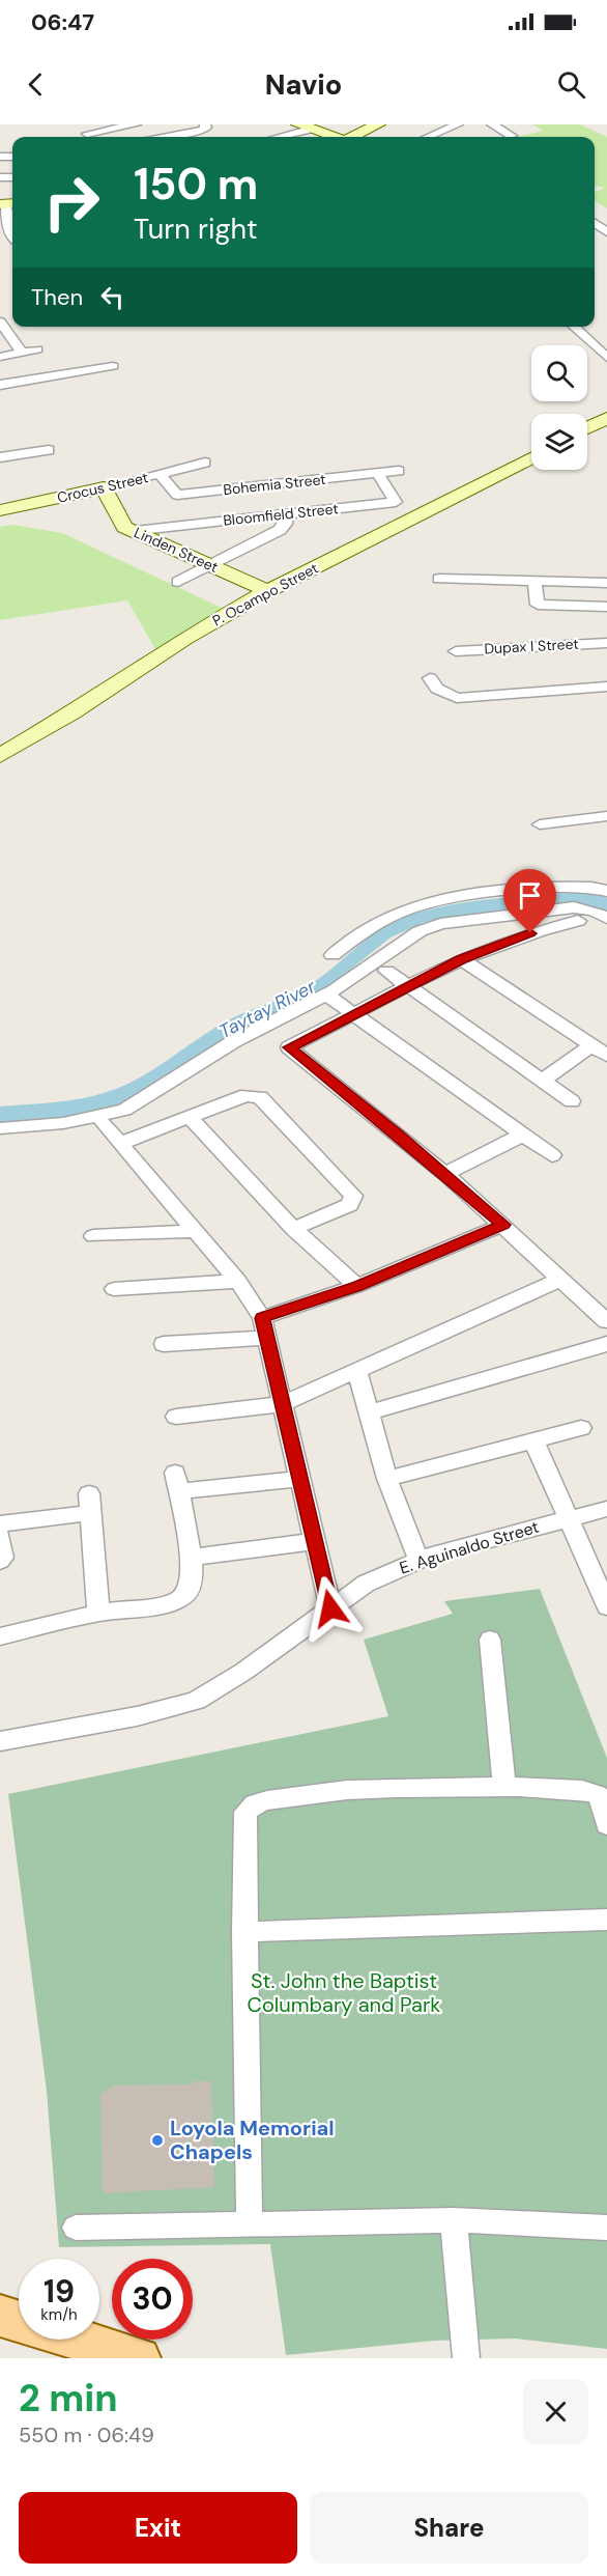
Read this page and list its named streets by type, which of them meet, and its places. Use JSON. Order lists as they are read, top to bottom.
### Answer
{
  "streets": {
    "street": [
      "Bohemia Street",
      "Crocus Street",
      "Bloomfield Street",
      "Linden Street",
      "P. Ocampo Street",
      "Dupax I Street",
      "E. Aguinaldo Street"
    ]
  },
  "crossings": [
    ["Bohemia Street", "Crocus Street"],
    ["Bohemia Street", "Bloomfield Street"],
    ["Crocus Street", "Linden Street"],
    ["Bloomfield Street", "Linden Street"],
    ["Linden Street", "P. Ocampo Street"]
  ],
  "water": ["Taytay River"],
  "parks": ["St. John the Baptist Columbary and Park"],
  "places": ["Loyola Memorial Chapels"],
  "page": {
    "status": "06:47",
    "header": "Navio",
    "turn": ["150 m", "Turn right"],
    "then": "Then",
    "speed": "19 km/h",
    "limit": "30",
    "heading": ["2 min", "550 m · 06:49"],
    "buttons": ["Exit", "Share"]
  }
}
